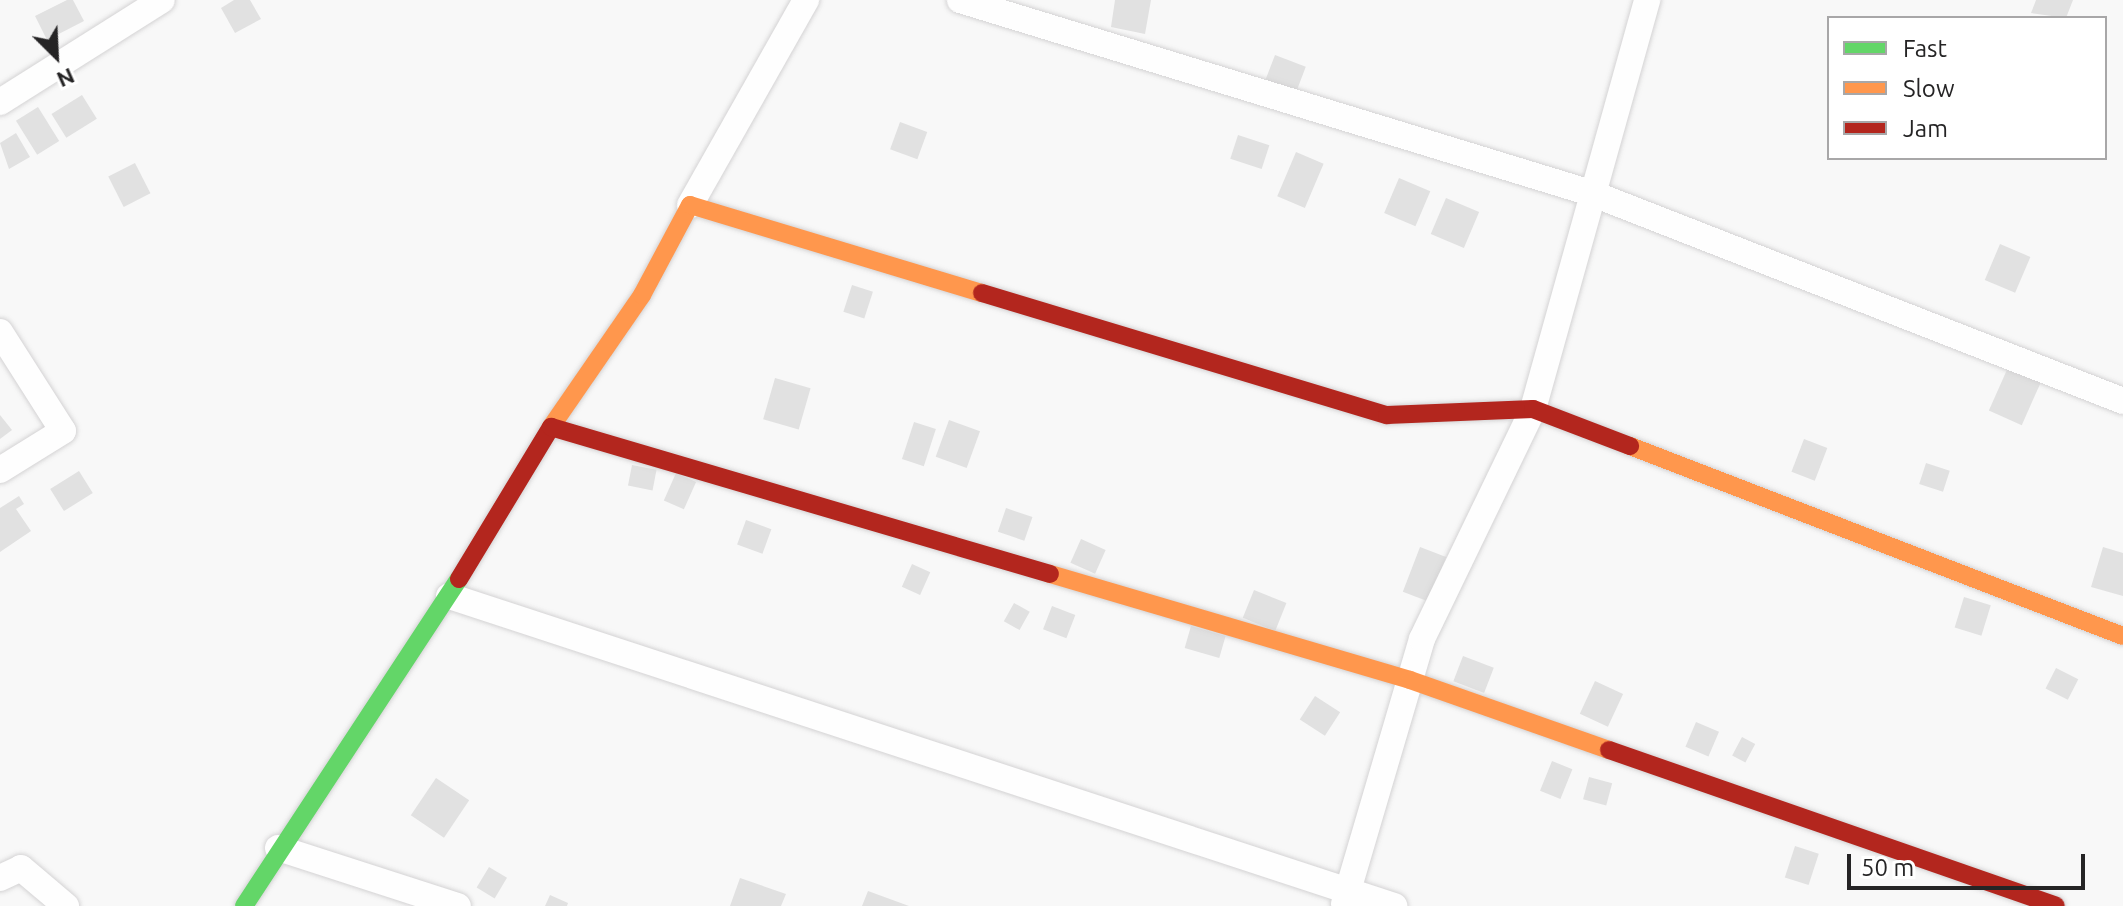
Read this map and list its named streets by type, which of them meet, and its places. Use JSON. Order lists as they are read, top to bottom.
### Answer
{
  "legend": ["Fast", "Slow", "Jam"],
  "scale_bar": "50 m",
  "north": "bottom right"
}
